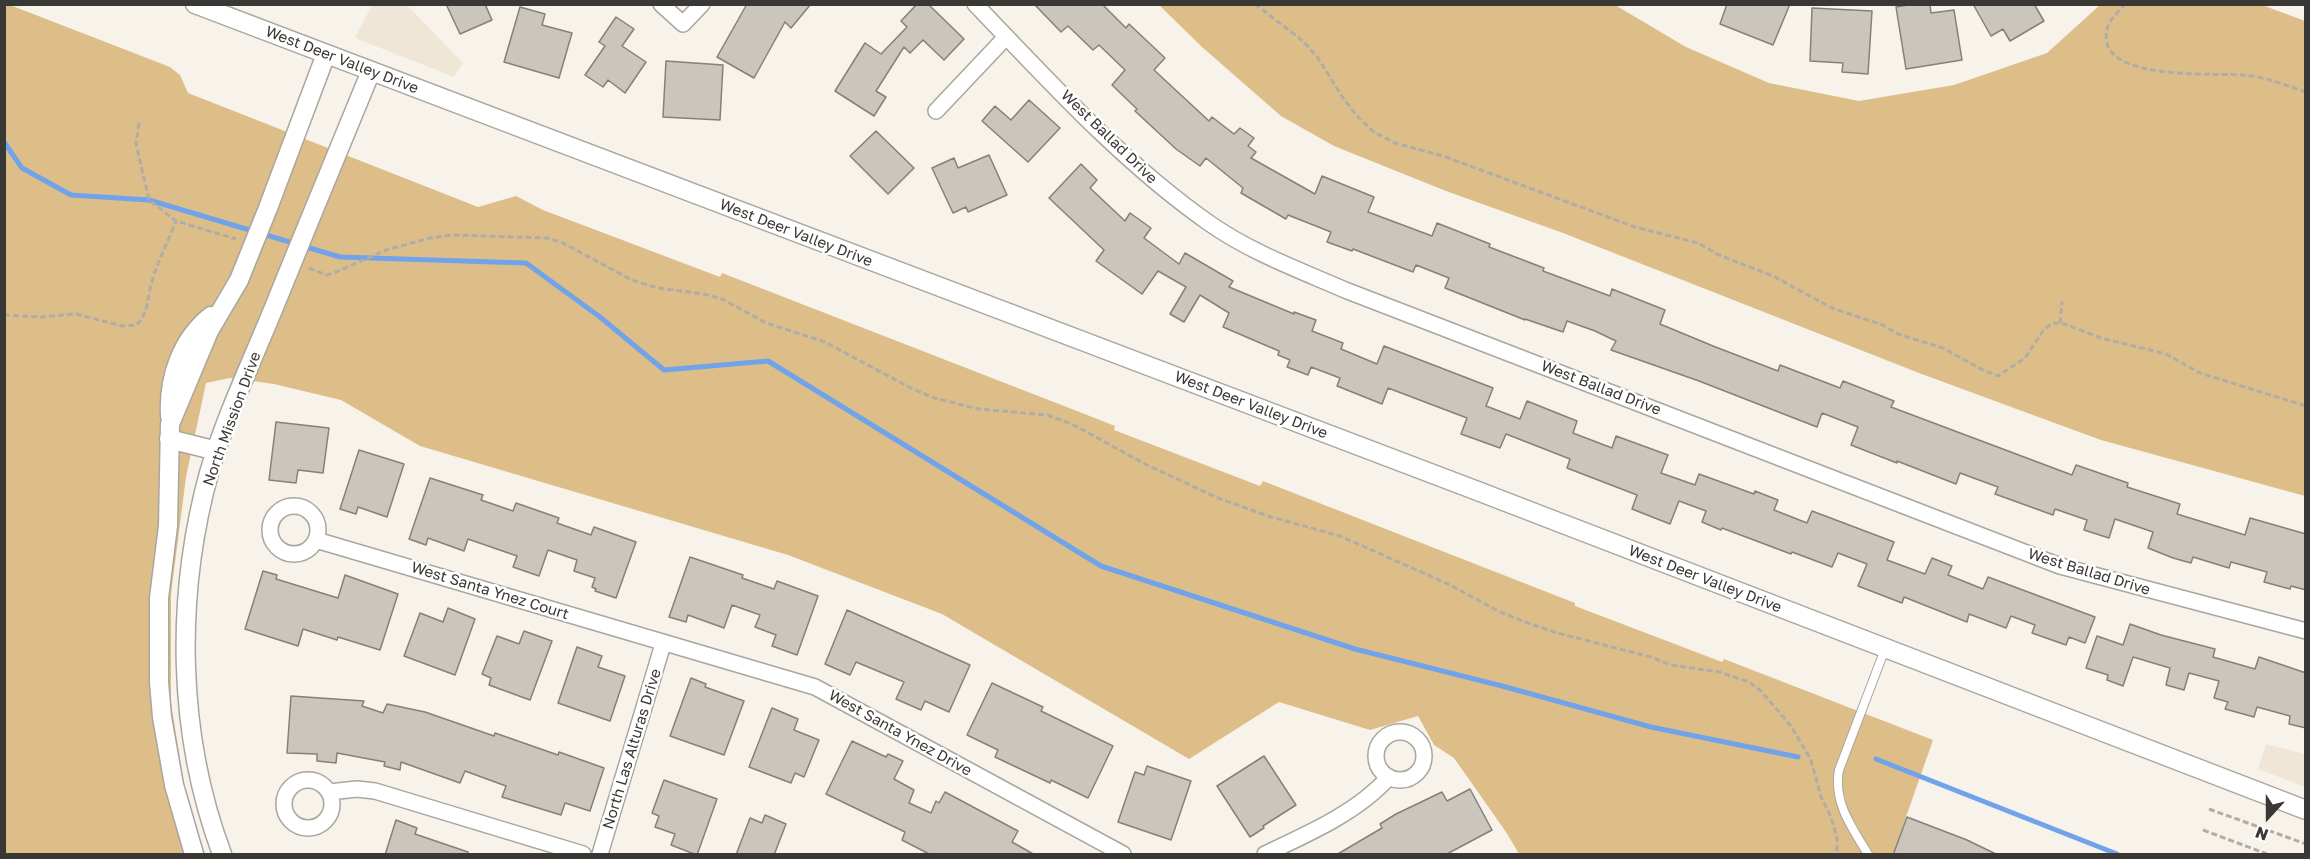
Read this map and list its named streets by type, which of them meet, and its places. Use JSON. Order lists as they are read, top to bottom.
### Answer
{
  "streets": {
    "street": [
      "West Deer Valley Drive",
      "West Ballad Drive",
      "North Mission Drive",
      "West Santa Ynez Court",
      "West Santa Ynez Drive",
      "North Las Alturas Drive"
    ]
  },
  "crossings": [
    ["West Deer Valley Drive", "North Mission Drive"],
    ["West Santa Ynez Court", "West Santa Ynez Drive"],
    ["West Santa Ynez Court", "North Las Alturas Drive"],
    ["West Santa Ynez Drive", "North Las Alturas Drive"]
  ],
  "north": "bottom"
}
